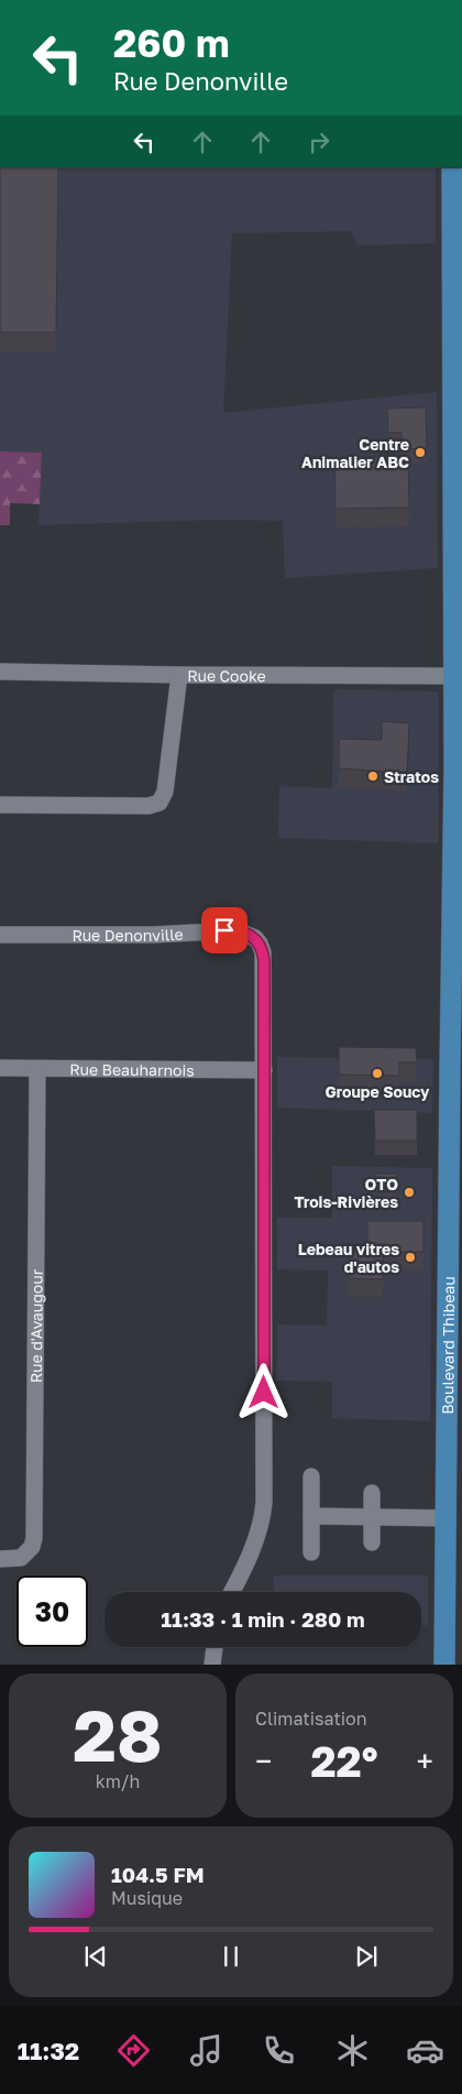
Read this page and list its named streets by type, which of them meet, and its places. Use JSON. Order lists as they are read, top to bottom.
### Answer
{
  "streets": {
    "main road": ["Boulevard Thibeau"],
    "street": [
      "Rue Cooke",
      "Rue Denonville",
      "Rue Beauharnois",
      "Rue d'Avaugour"
    ]
  },
  "crossings": [
    ["Rue Cooke", "Boulevard Thibeau"],
    ["Rue Denonville", "Rue Beauharnois"],
    ["Rue Beauharnois", "Rue d'Avaugour"]
  ],
  "places": [
    "Centre Animalier ABC",
    "Stratos",
    "Groupe Soucy",
    "OTO Trois-Rivières",
    "Lebeau vitres d'autos"
  ],
  "page": {
    "turn": ["260 m", "Rue Denonville"],
    "limit": "30",
    "trip": "11:33 · 1 min · 280 m",
    "tile": [
      ["28", "km/h"],
      "Climatisation"
    ],
    "heat": ["−", "22°", "+"],
    "song": ["104.5 FM", "Musique"],
    "tabs": "11:32"
  }
}
